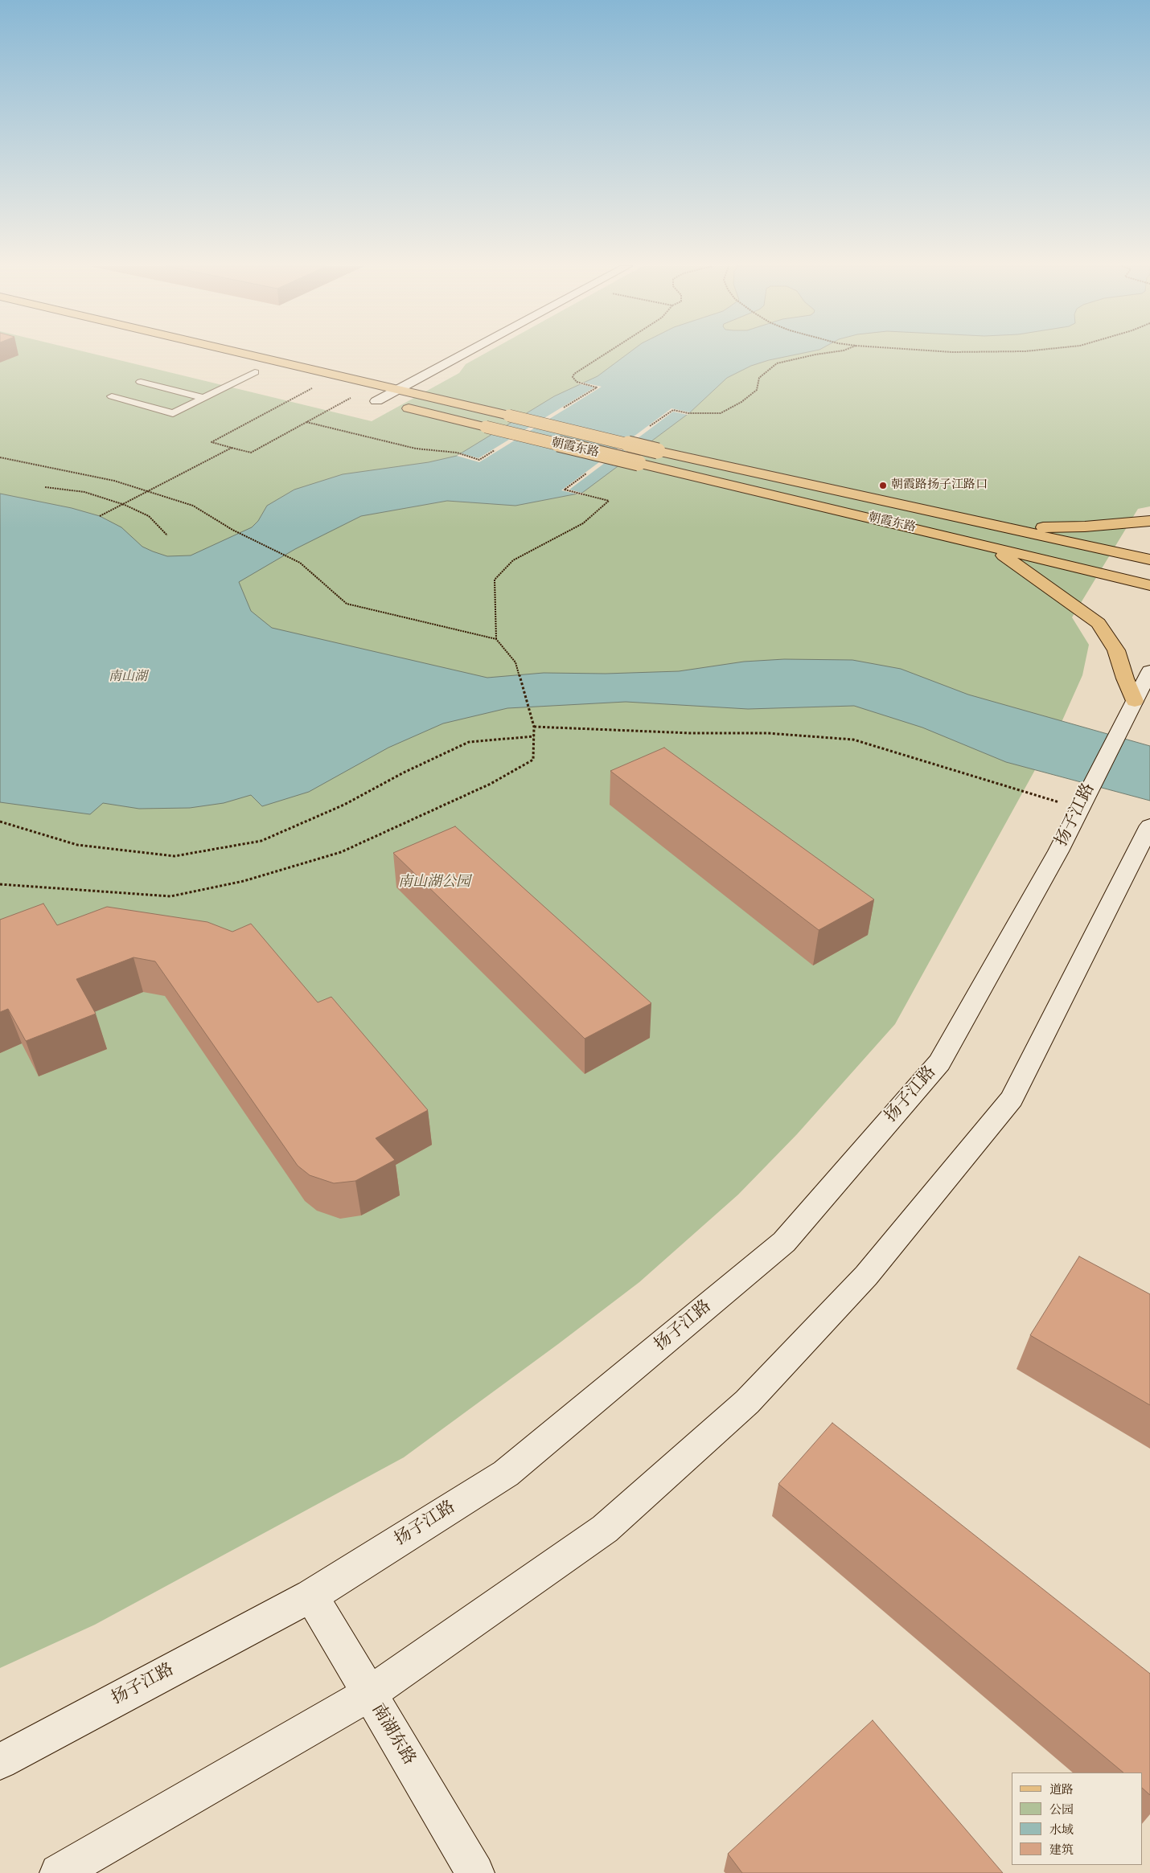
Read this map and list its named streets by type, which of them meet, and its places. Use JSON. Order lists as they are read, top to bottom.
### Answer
{
  "streets": {
    "main road": ["朝霞东路", "扬子江路", "南湖东路"]
  },
  "crossings": [
    ["扬子江路", "南湖东路"]
  ],
  "water": ["南山湖"],
  "parks": ["南山湖公园"],
  "places": ["朝霞路扬子江路口"],
  "legend": [
    "道路",
    "公园",
    "水域",
    "建筑"
  ]
}
